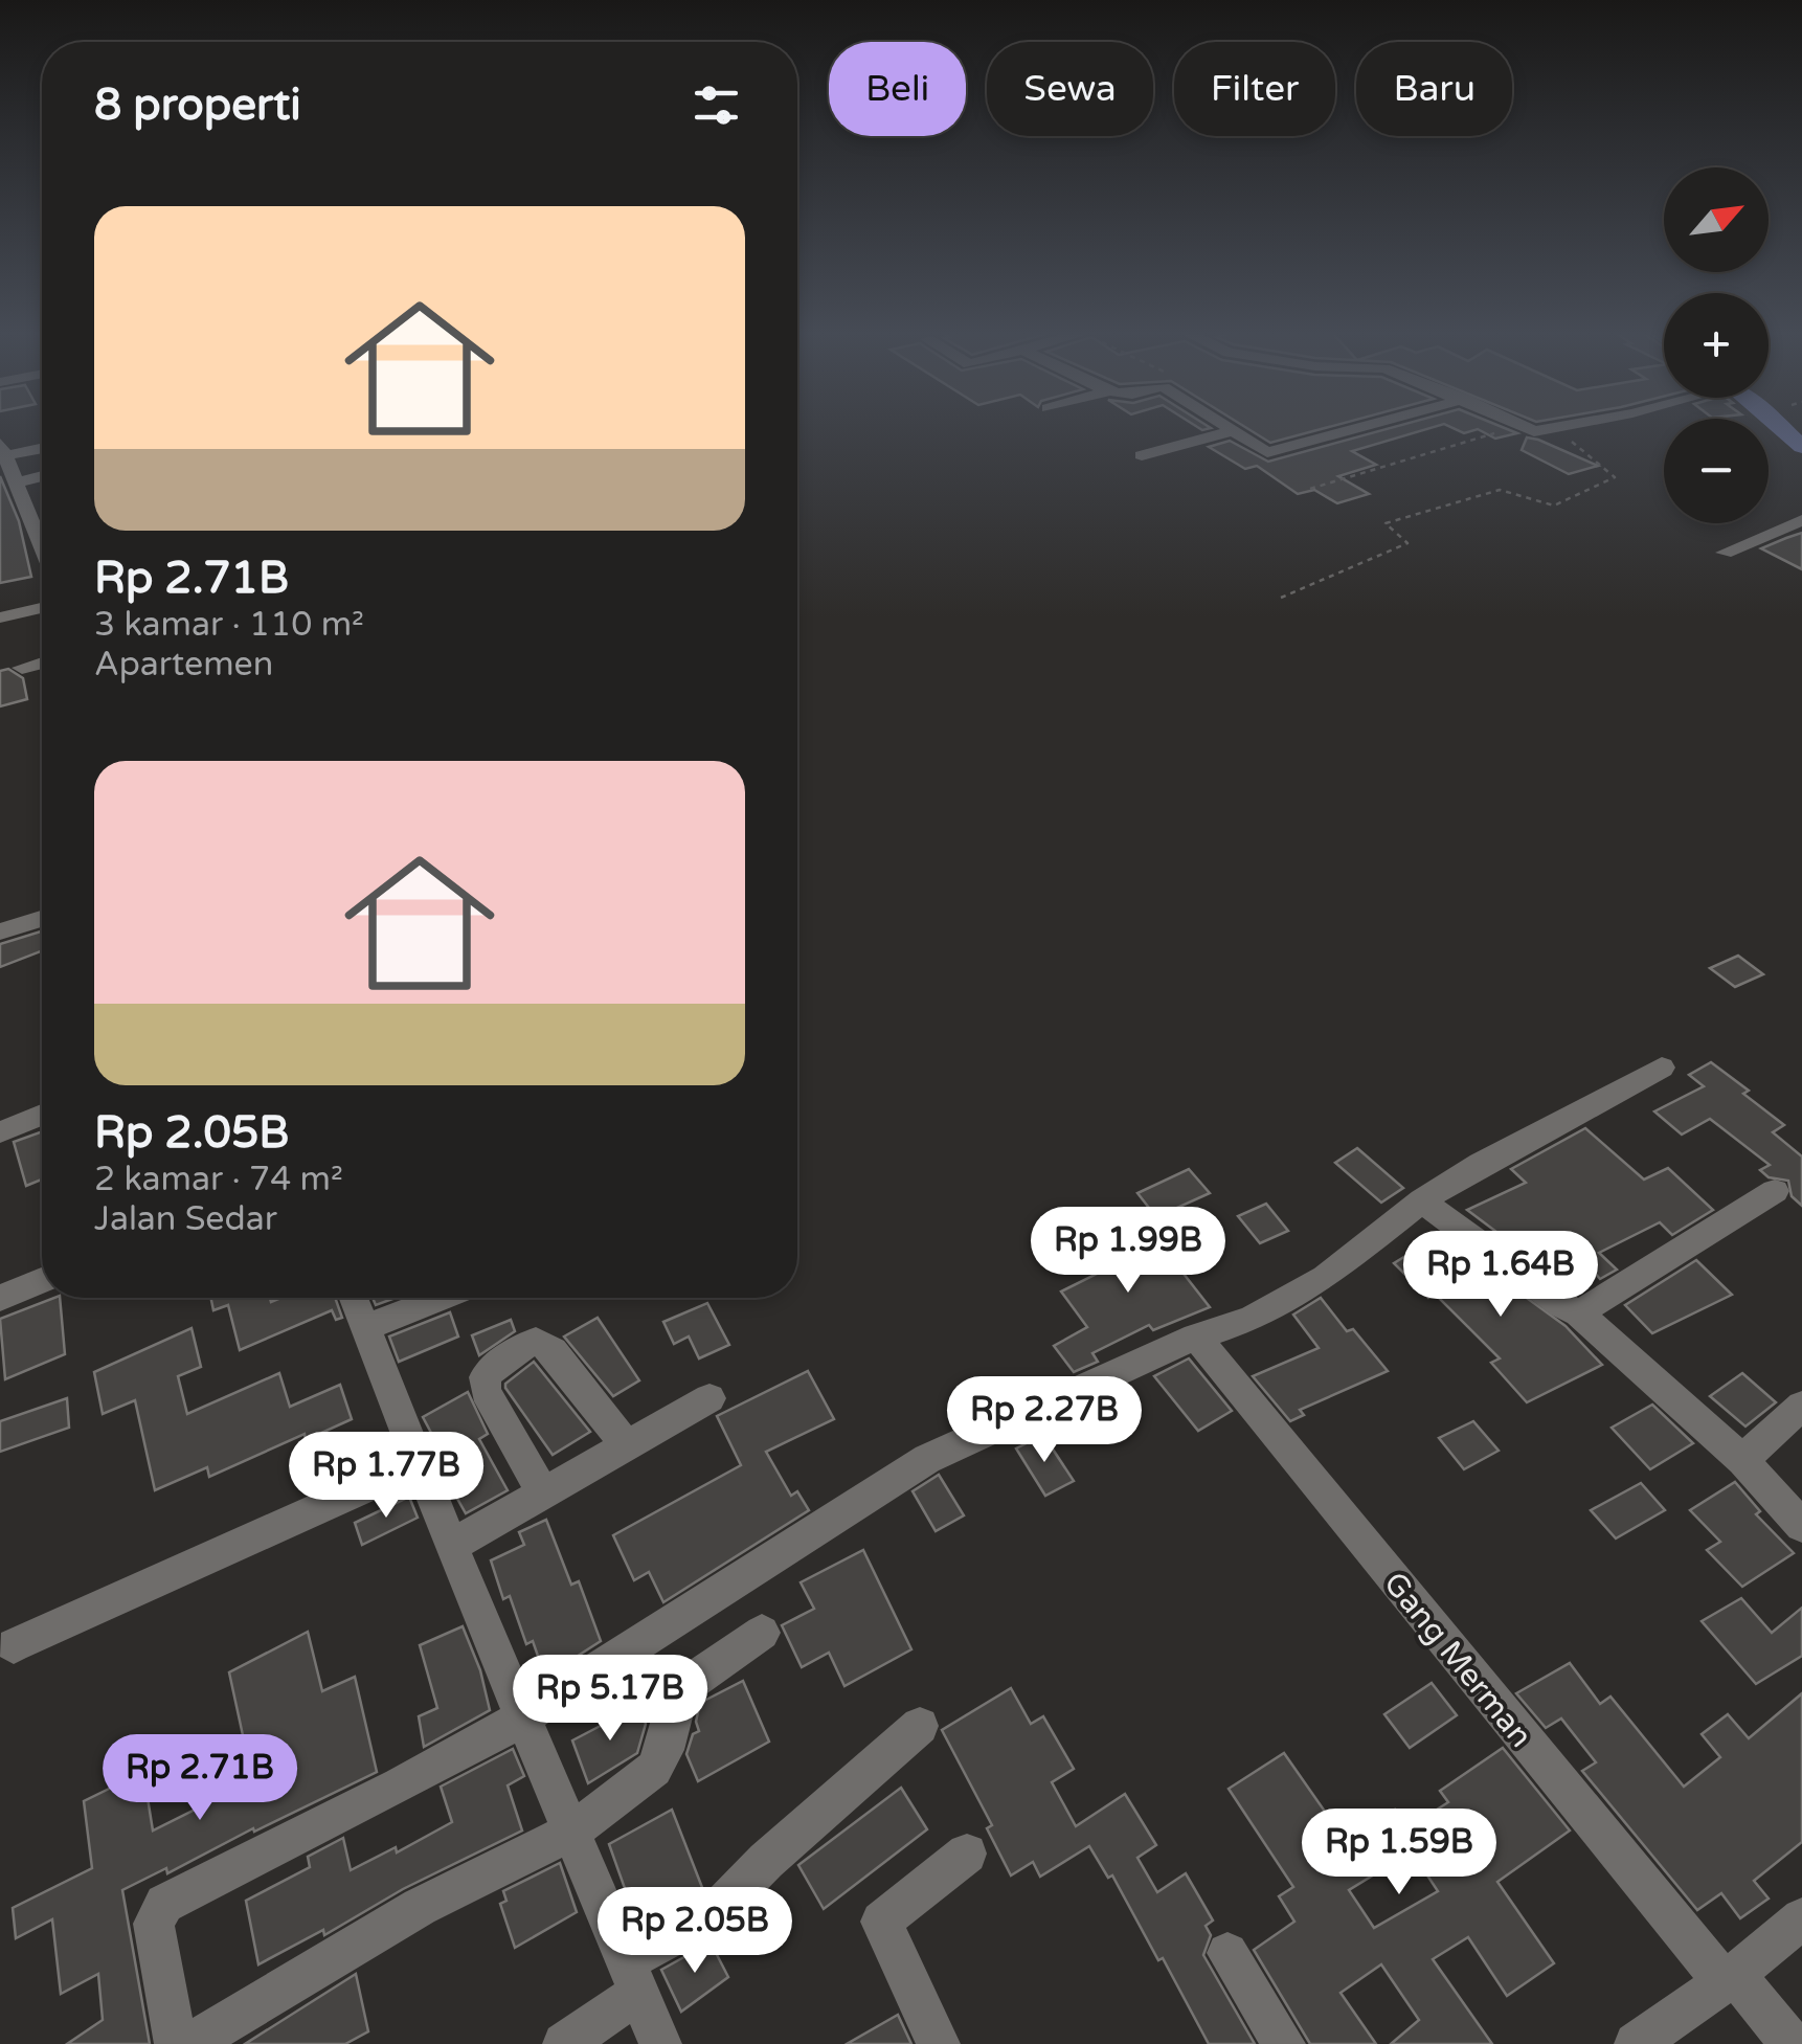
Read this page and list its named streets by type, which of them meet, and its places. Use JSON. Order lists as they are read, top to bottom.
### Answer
{
  "streets": {
    "street": ["Gang Merman"]
  },
  "north": "top right",
  "page": {
    "chip": [
      "Beli",
      "Sewa",
      "Filter",
      "Baru"
    ],
    "heading": "8 properti",
    "map_buttons": ["+", "−"],
    "list": [
      {
        "name": "Rp 2.71B",
        "note": "3 kamar · 110 m² · Apartemen"
      },
      {
        "name": "Rp 2.05B",
        "note": "2 kamar · 74 m² · Jalan Sedar"
      }
    ],
    "price": [
      "Rp 1.99B",
      "Rp 1.64B",
      "Rp 2.27B",
      "Rp 1.77B",
      "Rp 5.17B",
      "Rp 2.71B",
      "Rp 1.59B",
      "Rp 2.05B"
    ]
  }
}
